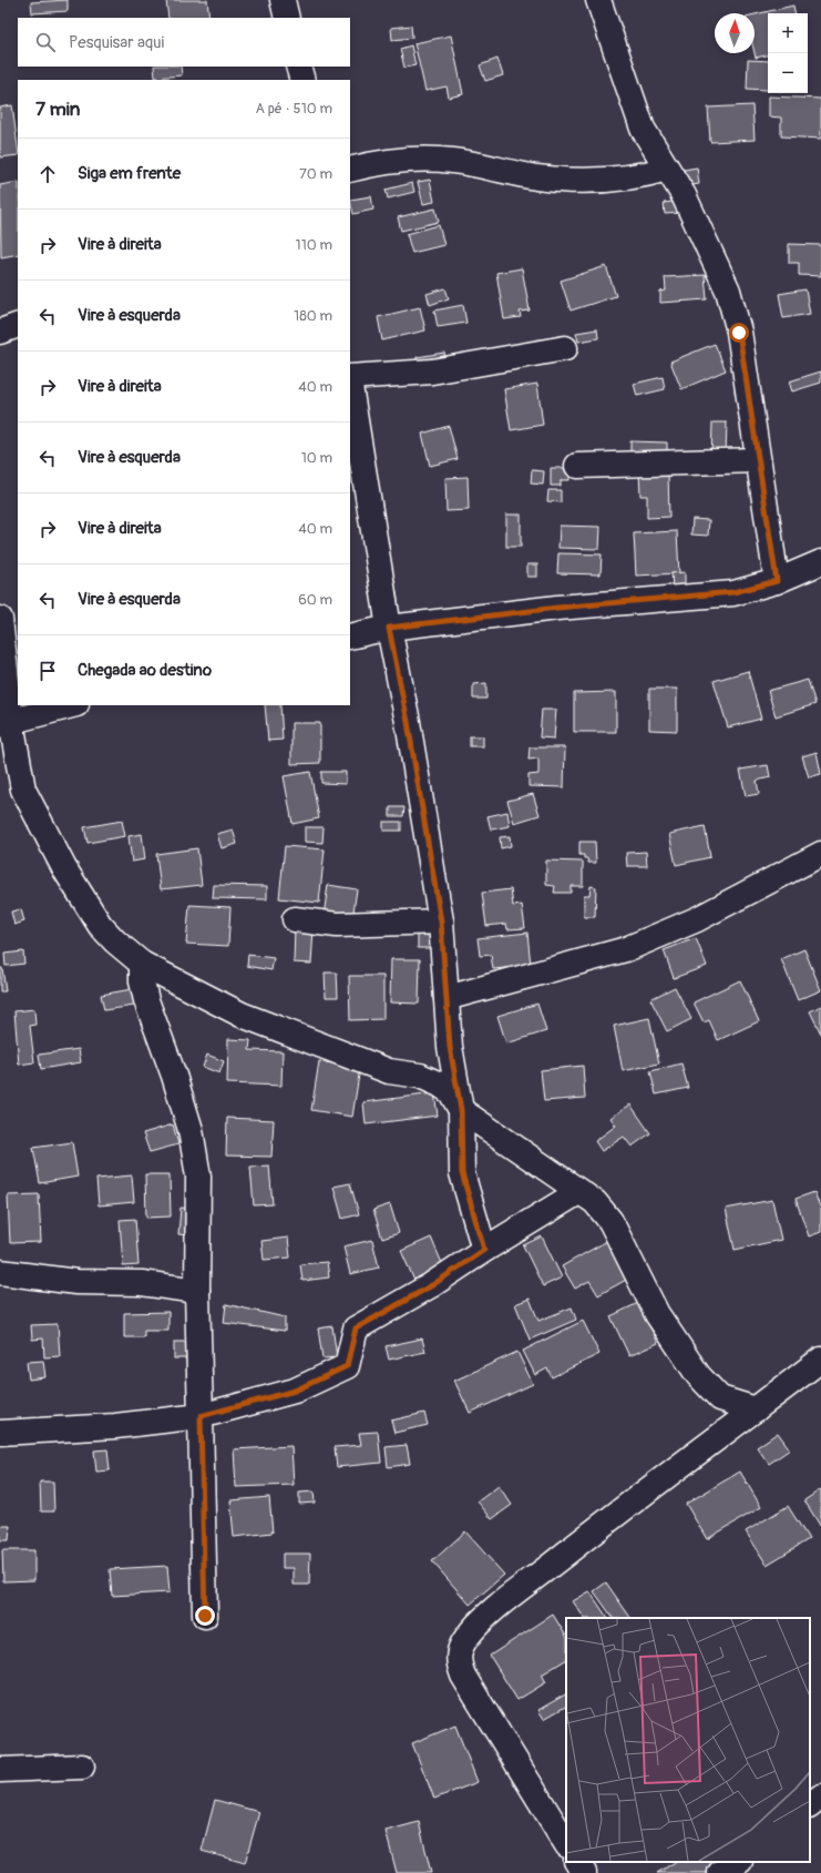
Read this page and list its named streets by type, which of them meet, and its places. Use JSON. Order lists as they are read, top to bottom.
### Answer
{
  "north": "top",
  "page": {
    "map_buttons": ["+", "−"],
    "search": "Pesquisar aqui",
    "heading": ["7 min", "A pé · 510 m"],
    "list": [
      ["Siga em frente", "70 m"],
      ["Vire à direita", "110 m"],
      ["Vire à esquerda", "180 m"],
      ["Vire à direita", "40 m"],
      ["Vire à esquerda", "10 m"],
      ["Vire à direita", "40 m"],
      ["Vire à esquerda", "60 m"],
      "Chegada ao destino"
    ]
  }
}
